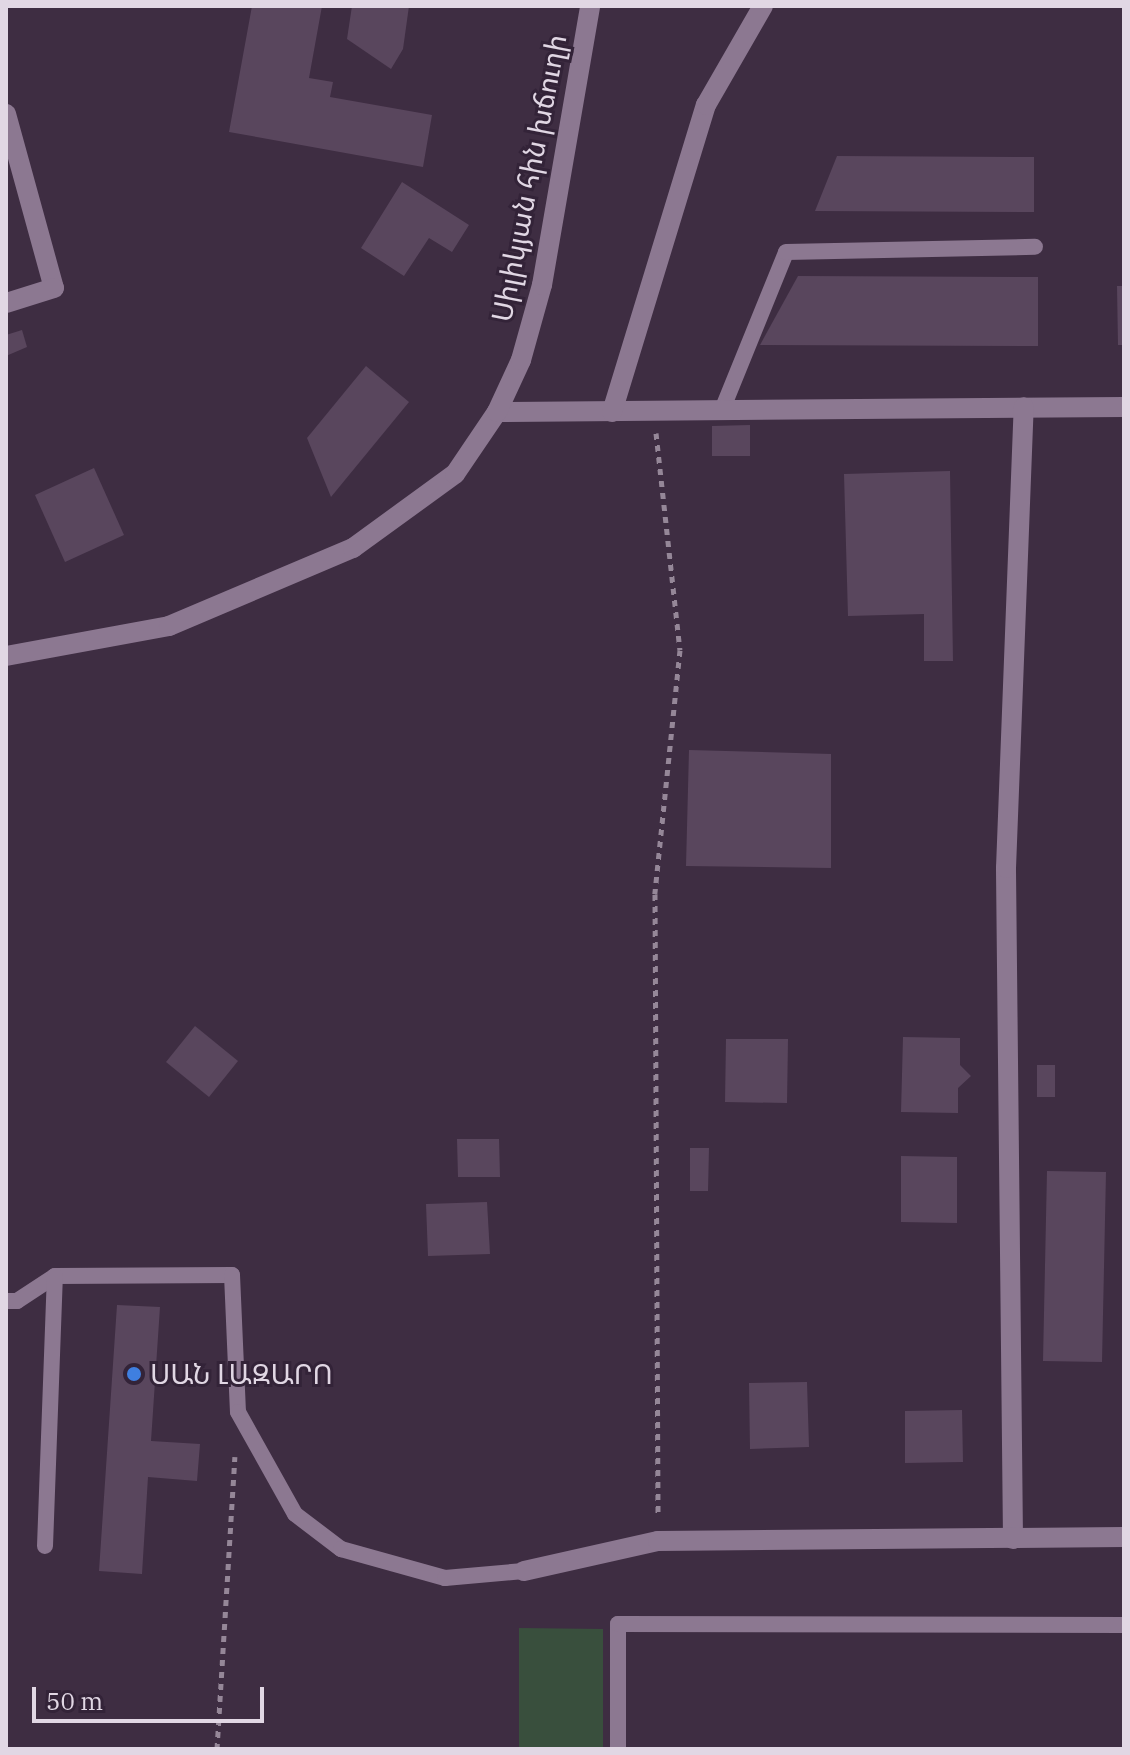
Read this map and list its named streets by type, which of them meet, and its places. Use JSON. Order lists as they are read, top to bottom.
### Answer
{
  "streets": {
    "street": ["Սիլիկյան հին խճուղի"]
  },
  "places": ["ՍԱՆ ԼԱԶԱՐՈ"],
  "scale_bar": "50 m"
}
